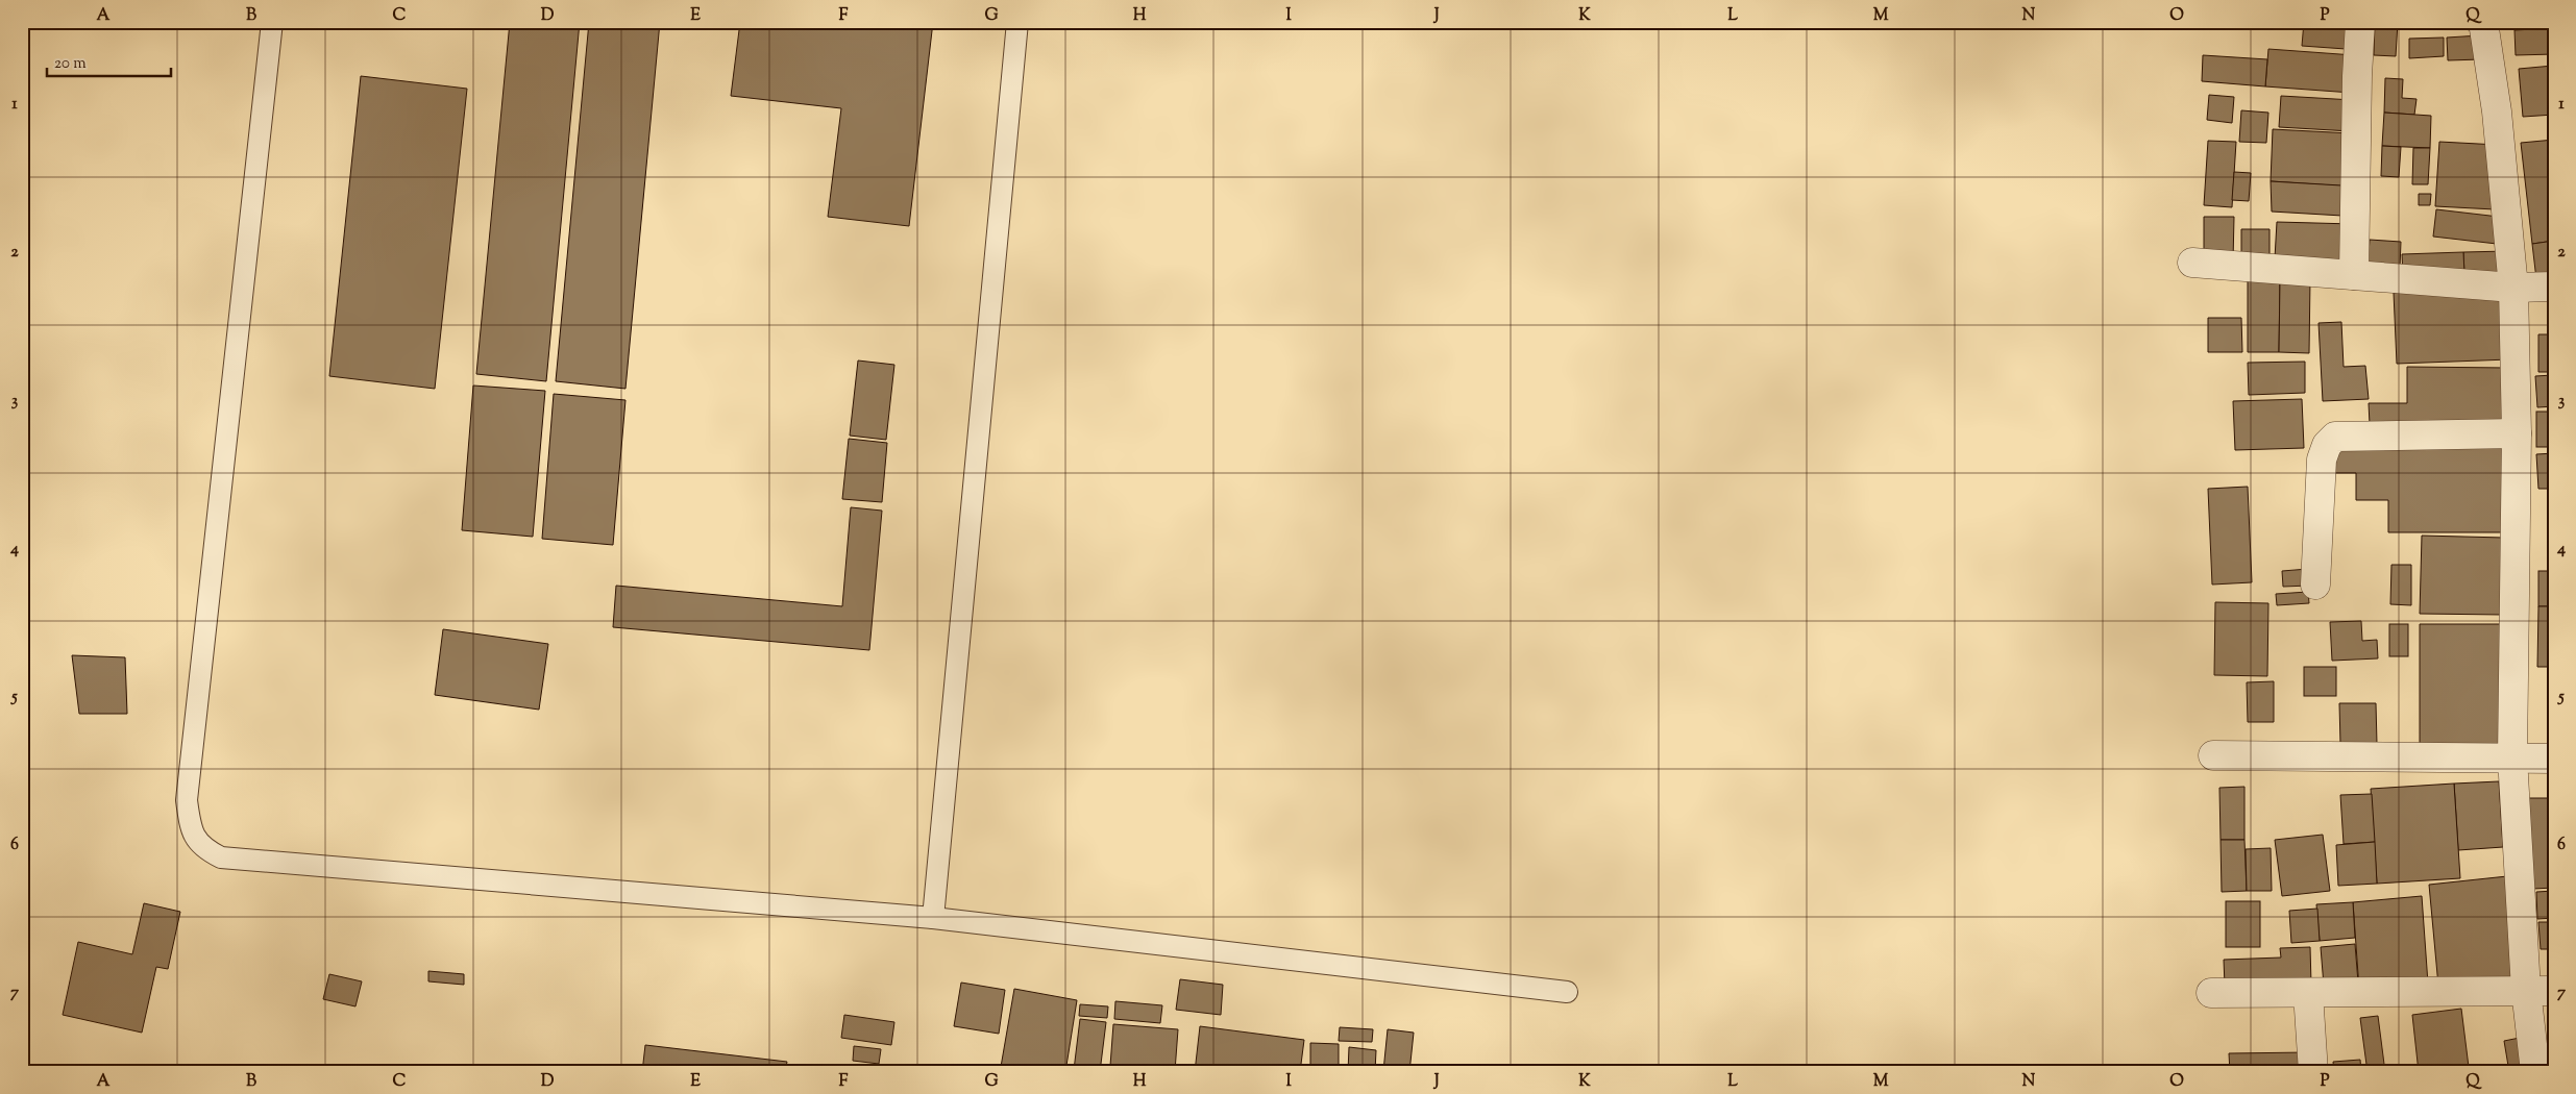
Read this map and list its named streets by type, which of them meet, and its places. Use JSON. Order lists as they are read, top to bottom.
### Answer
{
  "scale_bar": "20 m",
  "grid": {
    "columns": [
      "A",
      "B",
      "C",
      "D",
      "E",
      "F",
      "G",
      "H",
      "I",
      "J",
      "K",
      "L",
      "M",
      "N",
      "O",
      "P",
      "Q"
    ],
    "rows": [
      "1",
      "2",
      "3",
      "4",
      "5",
      "6",
      "7"
    ]
  }
}
